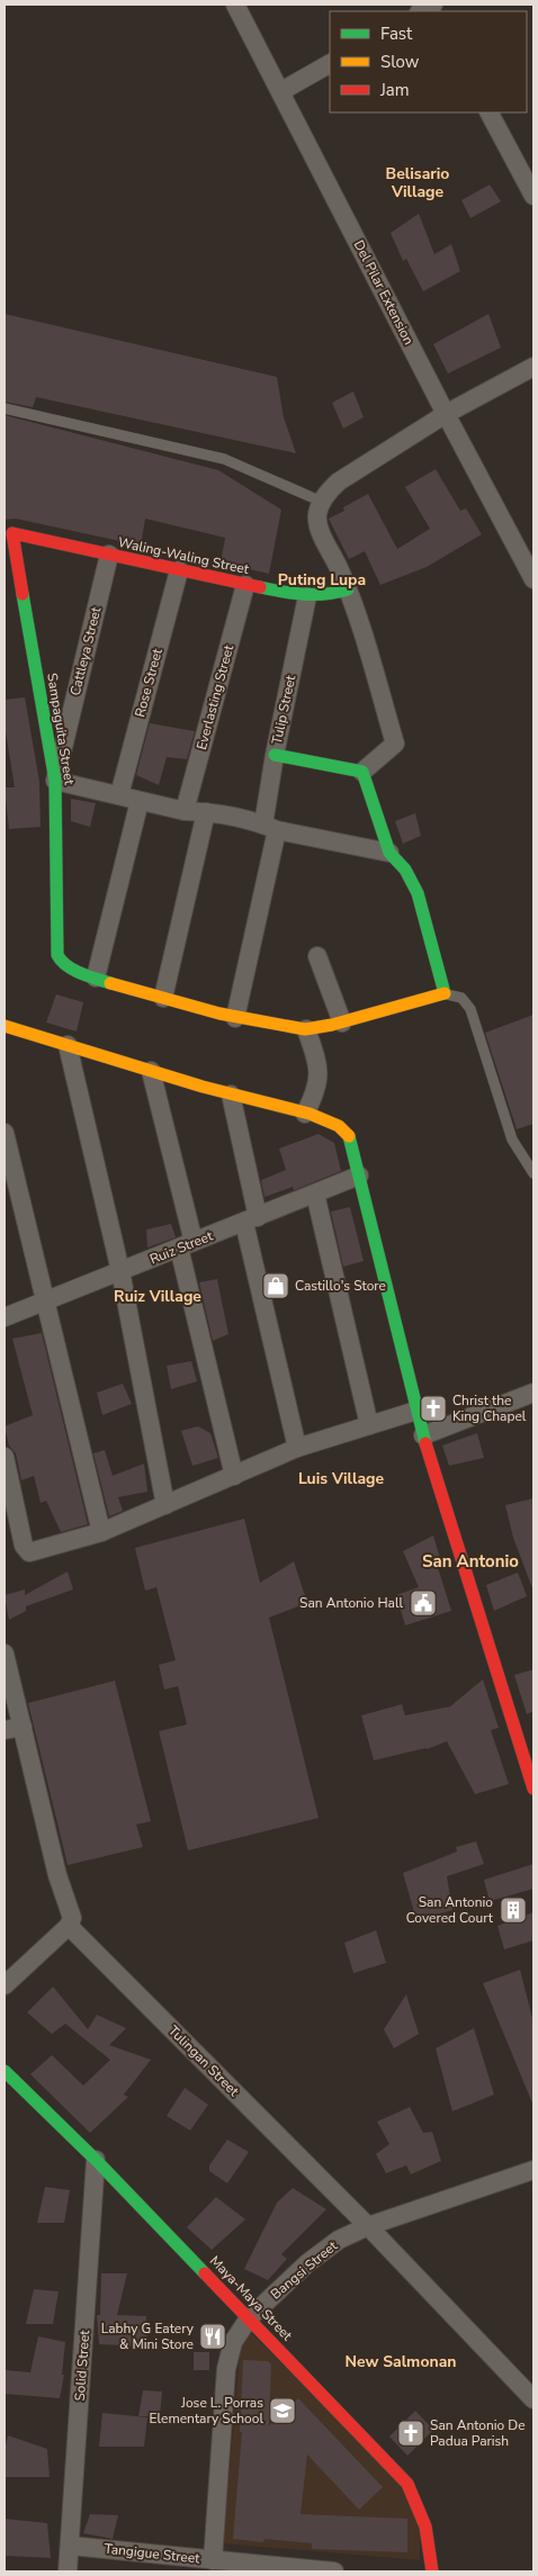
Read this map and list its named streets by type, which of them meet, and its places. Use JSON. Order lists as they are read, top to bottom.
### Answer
{
  "streets": {
    "street": [
      "Del Pilar Extension",
      "Waling-Waling Street",
      "Cattleya Street",
      "Rose Street",
      "Everlasting Street",
      "Tulip Street",
      "Sampaguita Street",
      "Ruiz Street",
      "Tulingan Street",
      "Bangsi Street",
      "Maya-Maya Street",
      "Solid Street",
      "Tangigue Street"
    ]
  },
  "crossings": [
    ["Waling-Waling Street", "Cattleya Street"],
    ["Waling-Waling Street", "Rose Street"],
    ["Waling-Waling Street", "Everlasting Street"],
    ["Waling-Waling Street", "Tulip Street"],
    ["Waling-Waling Street", "Sampaguita Street"],
    ["Cattleya Street", "Sampaguita Street"],
    ["Tulingan Street", "Bangsi Street"],
    ["Bangsi Street", "Maya-Maya Street"],
    ["Bangsi Street", "Tangigue Street"],
    ["Maya-Maya Street", "Solid Street"],
    ["Solid Street", "Tangigue Street"]
  ],
  "districts": [
    "Belisario Village",
    "Puting Lupa",
    "Ruiz Village",
    "Luis Village",
    "San Antonio",
    "New Salmonan"
  ],
  "places": {
    "shop": ["Castillo's Store"],
    "church": ["Christ the King Chapel", "San Antonio De Padua Parish"],
    "public building": ["San Antonio Hall"],
    "building": ["San Antonio Covered Court"],
    "restaurant": ["Labhy G Eatery & Mini Store"],
    "school or university": ["Jose L. Porras Elementary School"]
  },
  "legend": ["Fast", "Slow", "Jam"]
}
